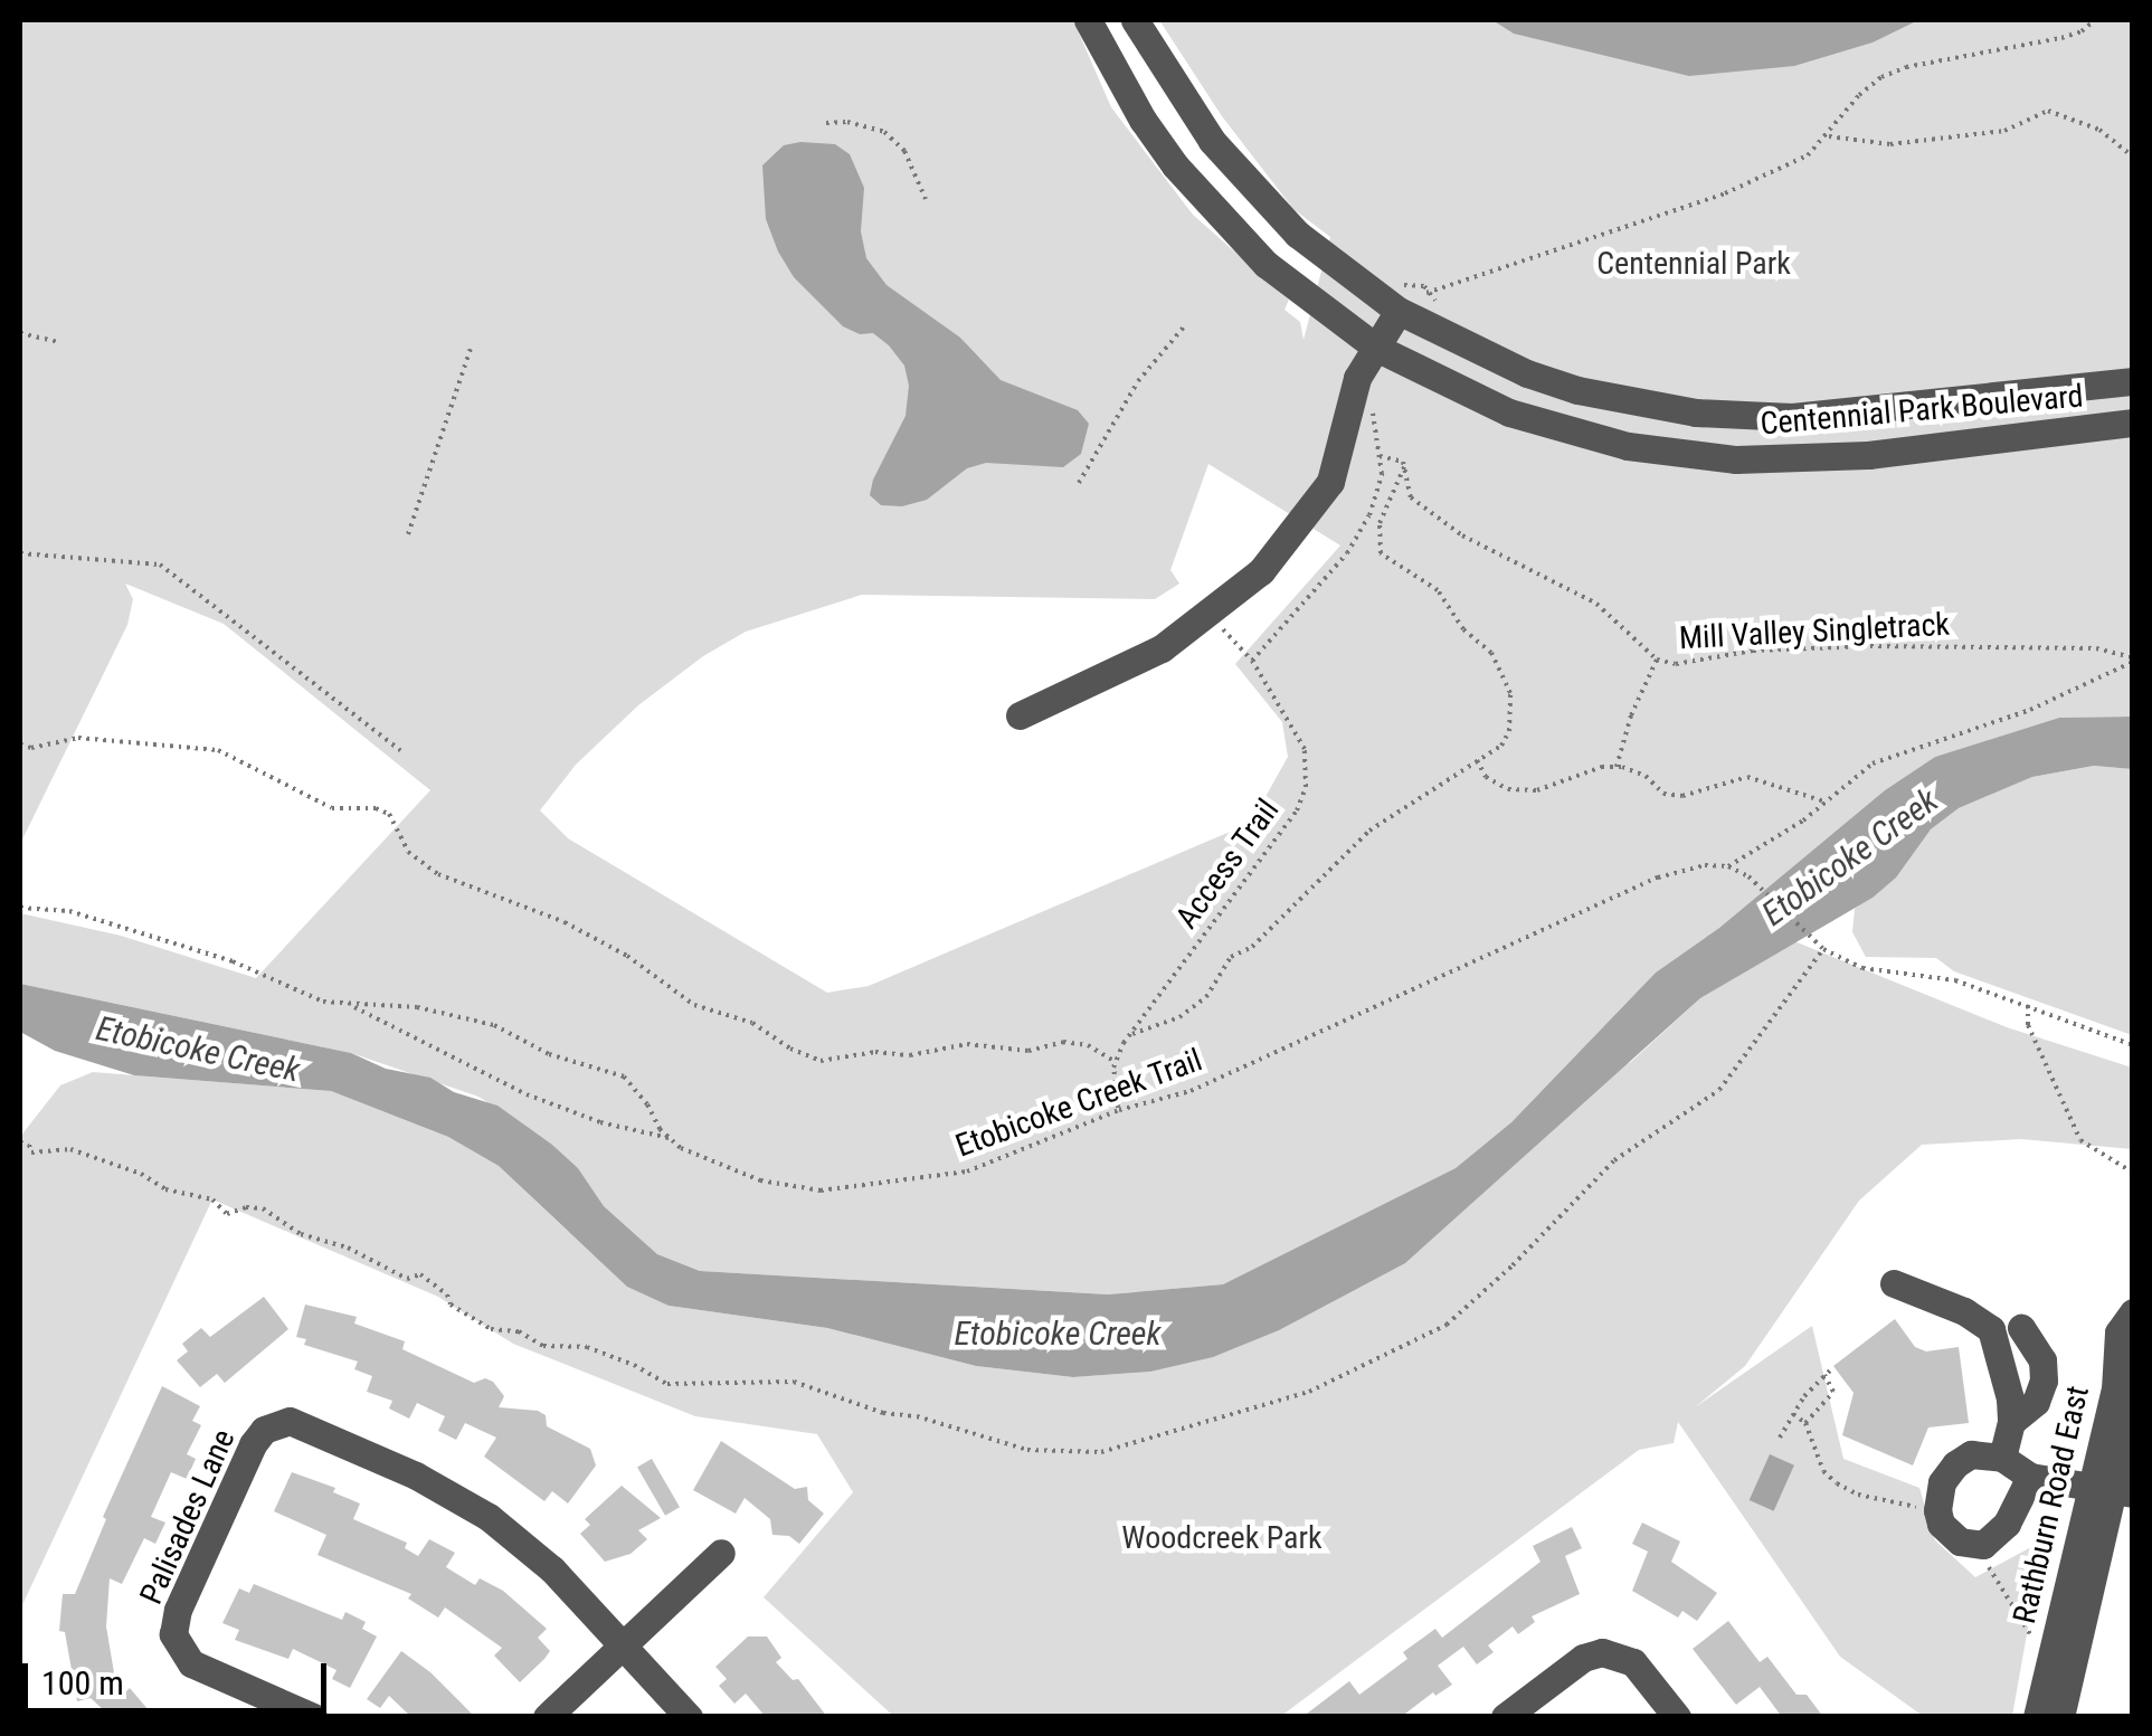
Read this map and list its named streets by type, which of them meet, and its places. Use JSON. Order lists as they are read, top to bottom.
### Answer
{
  "streets": {
    "street": ["Centennial Park Boulevard", "Rathburn Road East", "Palisades Lane"],
    "path": ["Mill Valley Singletrack", "Access Trail", "Etobicoke Creek Trail"]
  },
  "crossings": [
    ["Access Trail", "Etobicoke Creek Trail"]
  ],
  "water": ["Etobicoke Creek"],
  "parks": ["Centennial Park", "Woodcreek Park"],
  "scale_bar": "100 m"
}
